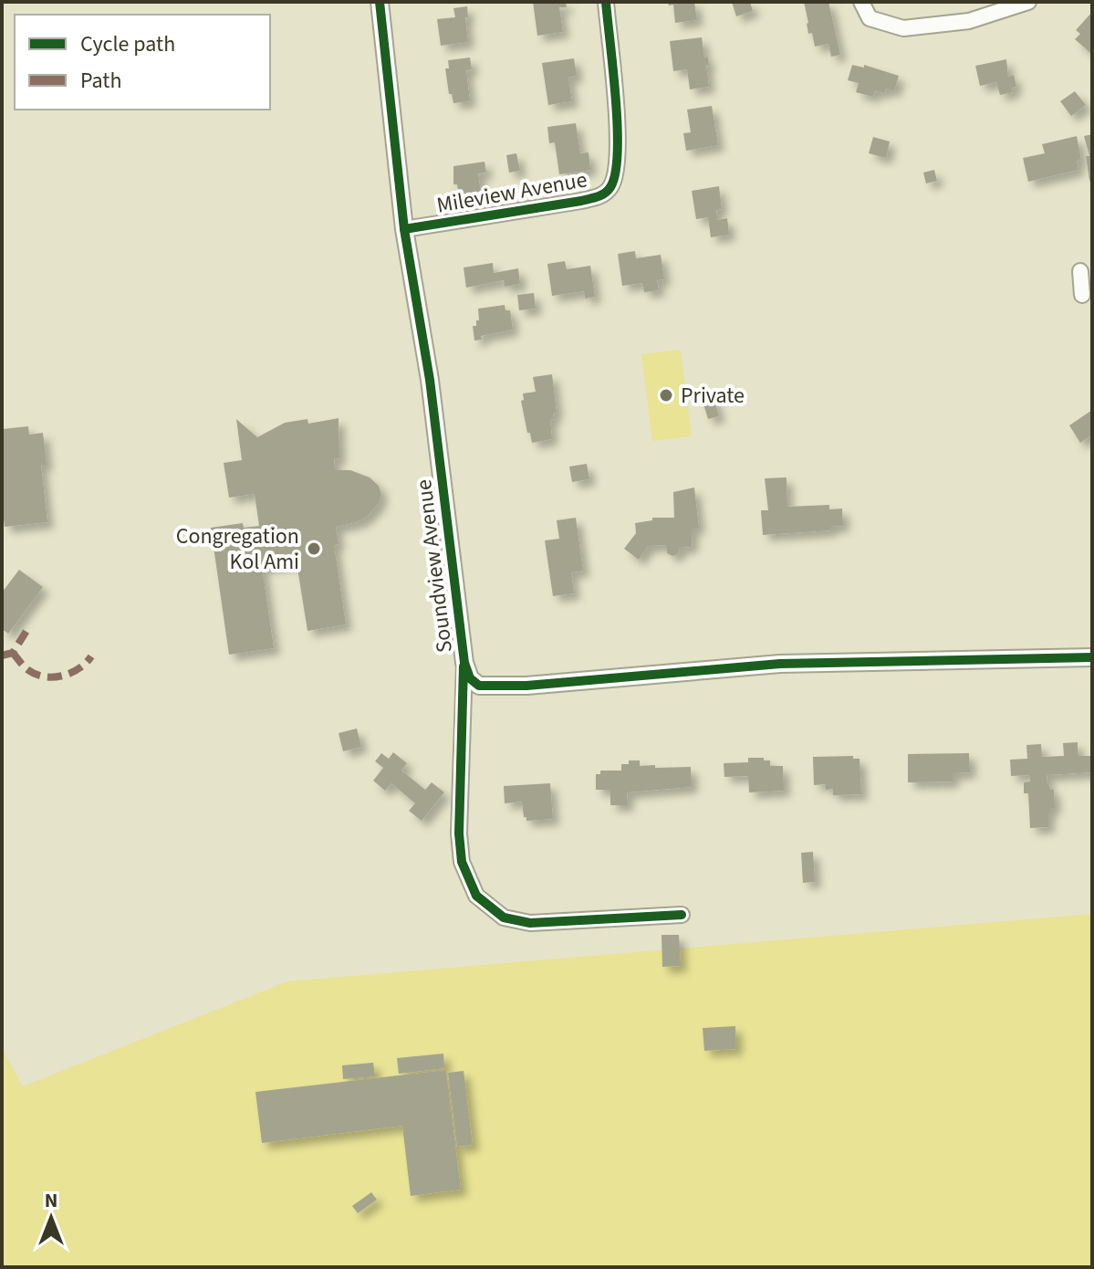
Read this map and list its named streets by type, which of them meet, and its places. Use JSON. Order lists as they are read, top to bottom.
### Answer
{
  "streets": {
    "street": ["Mileview Avenue", "Soundview Avenue"]
  },
  "crossings": [
    ["Mileview Avenue", "Soundview Avenue"]
  ],
  "places": ["Private", "Congregation Kol Ami"],
  "legend": ["Cycle path", "Path"],
  "north": "top"
}
